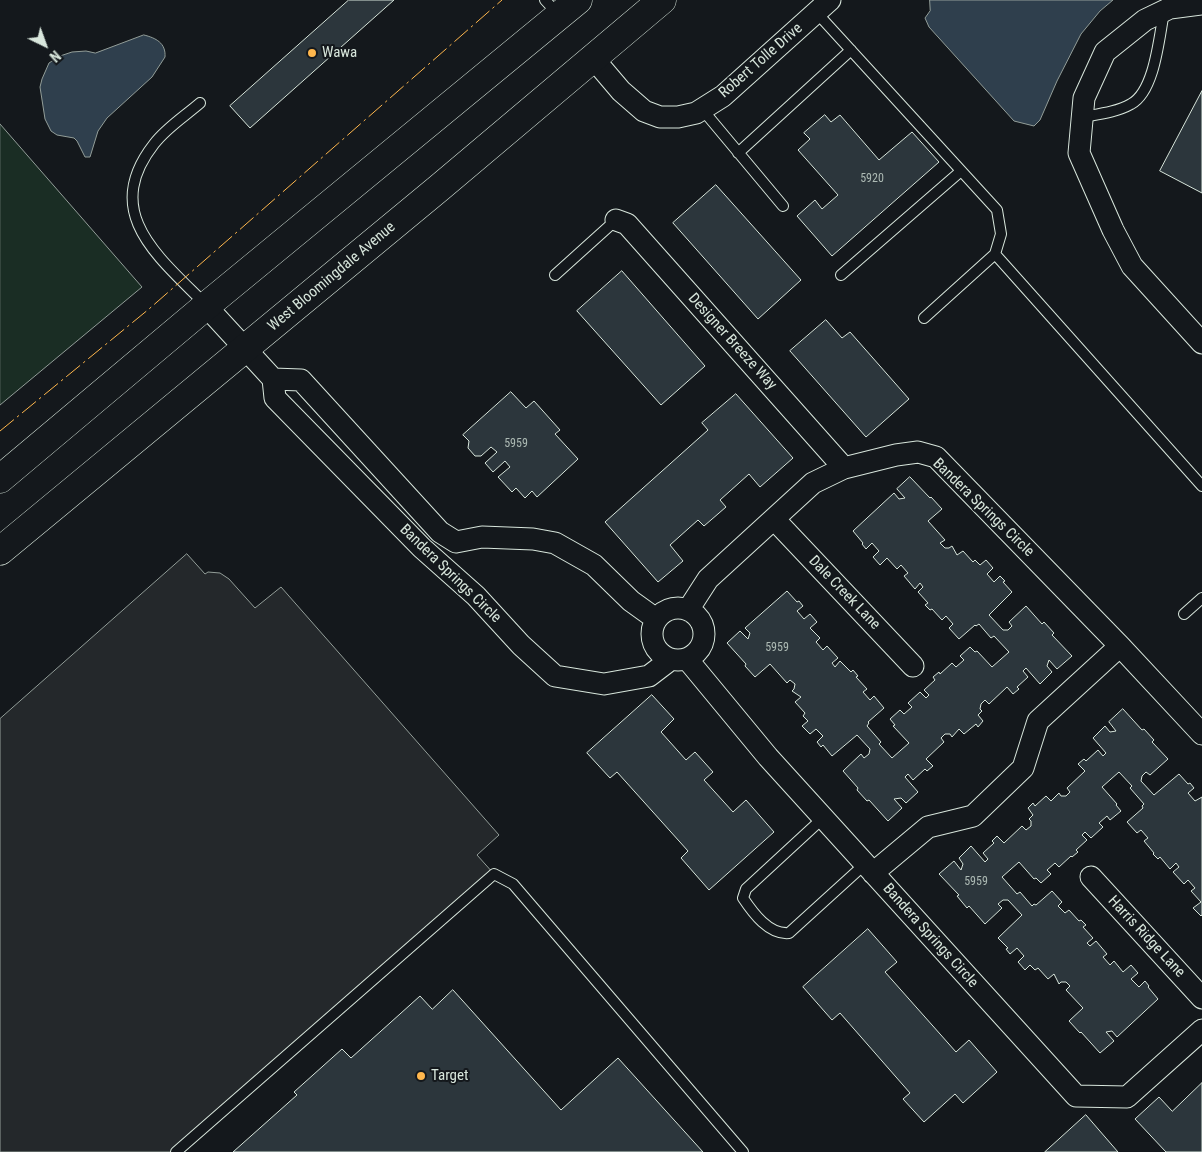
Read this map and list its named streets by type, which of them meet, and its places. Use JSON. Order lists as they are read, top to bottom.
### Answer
{
  "streets": {
    "main road": ["West Bloomingdale Avenue"],
    "street": [
      "Robert Tolle Drive",
      "Designer Breeze Way",
      "Bandera Springs Circle",
      "Dale Creek Lane",
      "Harris Ridge Lane"
    ]
  },
  "crossings": [
    ["Robert Tolle Drive", "West Bloomingdale Avenue"],
    ["West Bloomingdale Avenue", "Bandera Springs Circle"],
    ["Designer Breeze Way", "Bandera Springs Circle"],
    ["Bandera Springs Circle", "Dale Creek Lane"]
  ],
  "places": ["Wawa", "Target"],
  "house_numbers": [
    "5920",
    "5959",
    "5959",
    "5959"
  ],
  "north": "bottom right"
}
